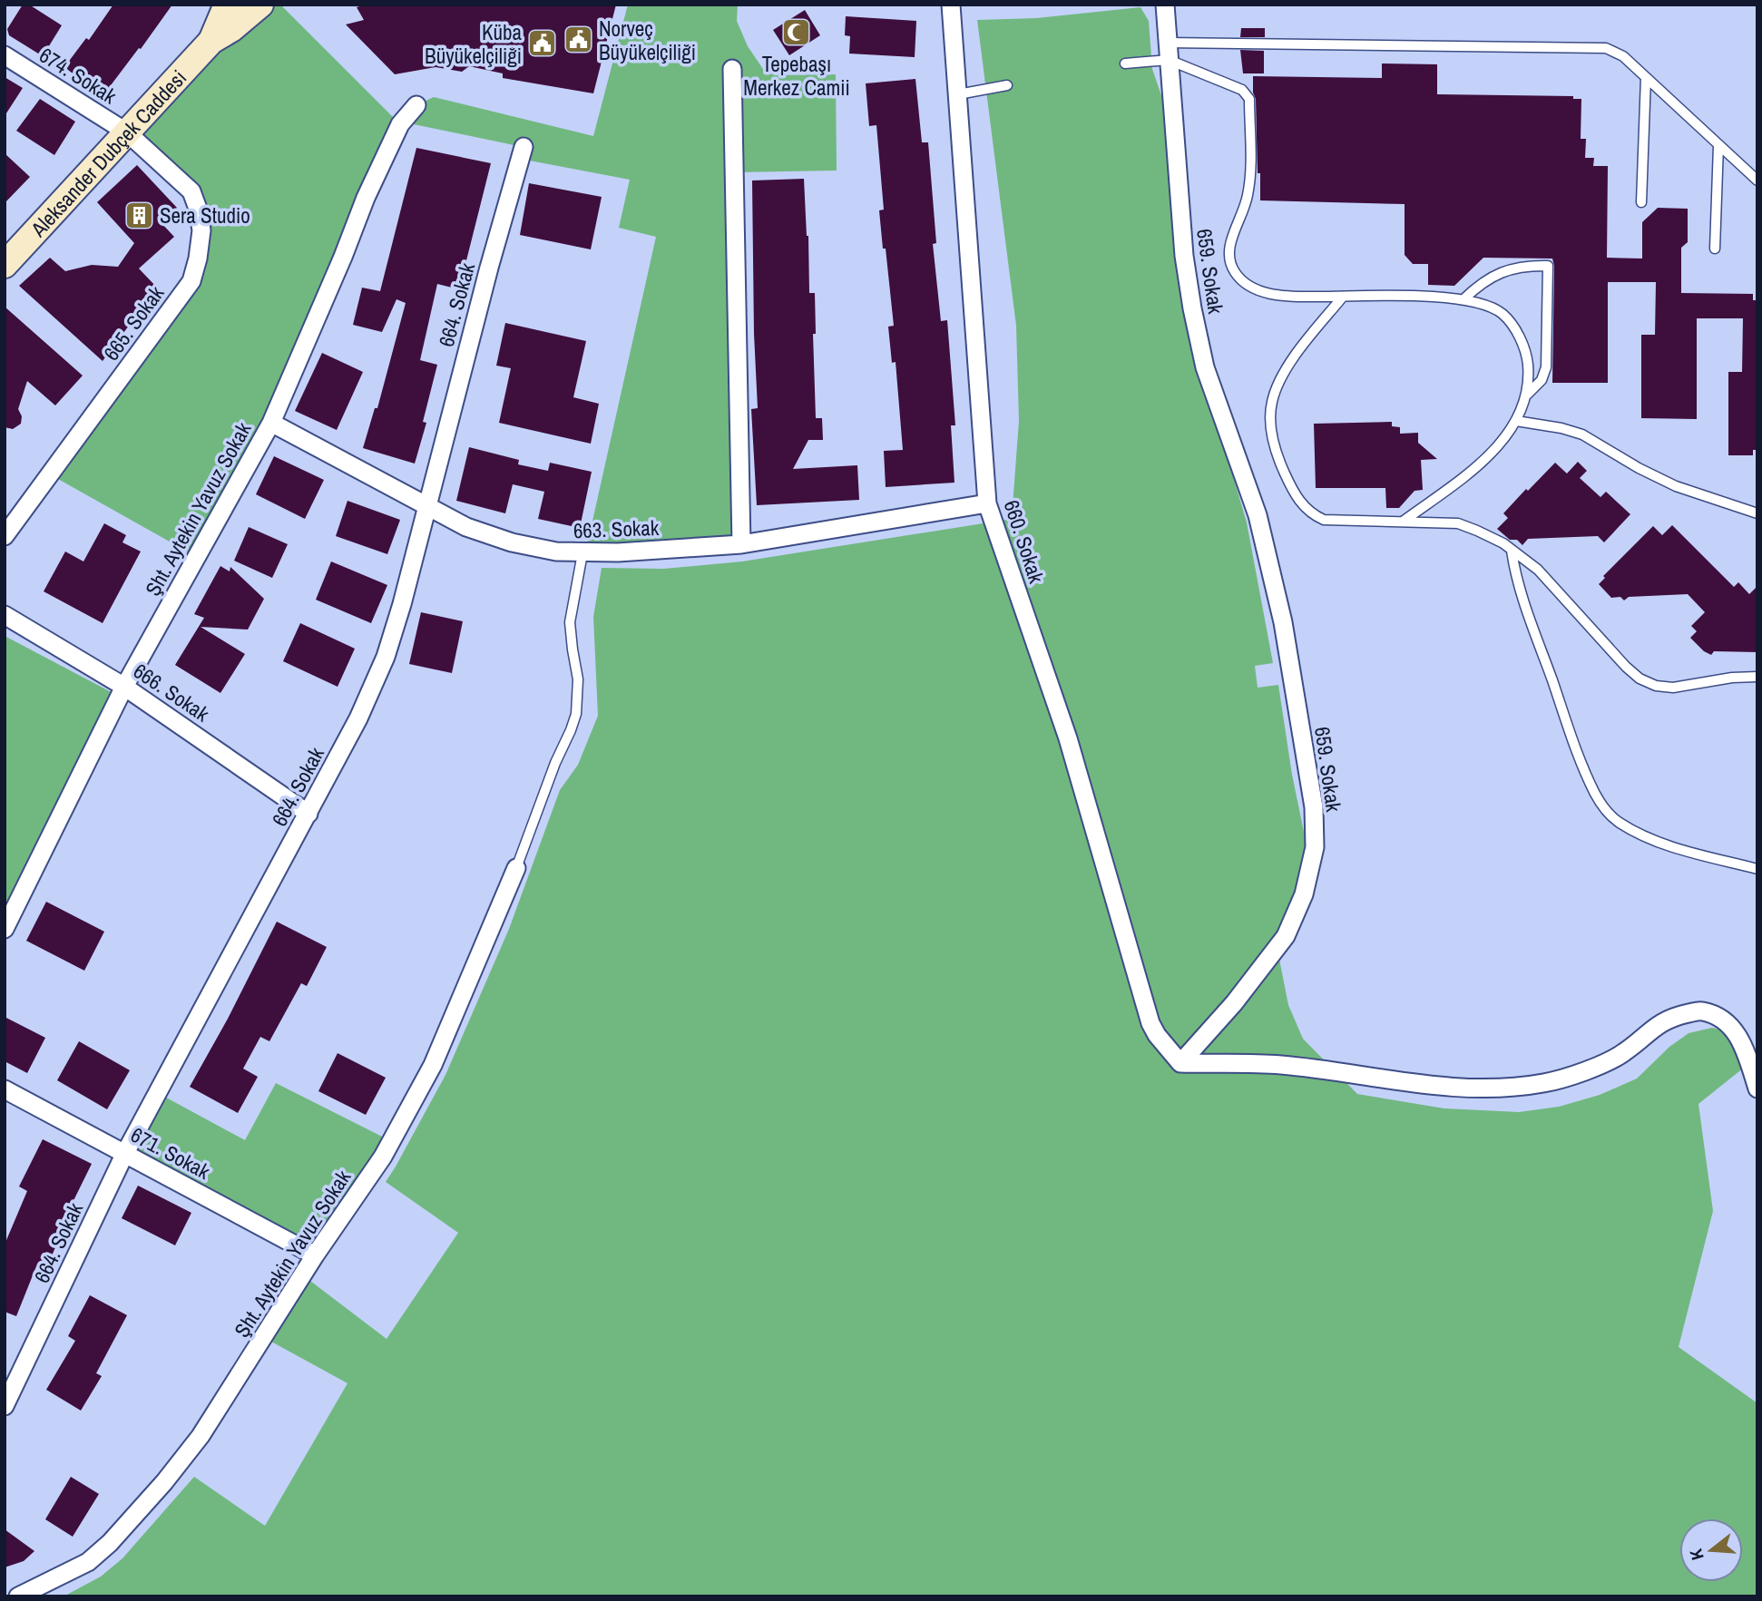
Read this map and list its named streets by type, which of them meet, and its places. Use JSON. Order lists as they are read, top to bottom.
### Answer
{
  "streets": {
    "main road": ["Aleksander Dubçek Caddesi"],
    "street": [
      "674. Sokak",
      "659. Sokak",
      "664. Sokak",
      "665. Sokak",
      "Şht. Aytekin Yavuz Sokak",
      "663. Sokak",
      "660. Sokak",
      "666. Sokak",
      "671. Sokak"
    ]
  },
  "crossings": [
    ["674. Sokak", "Aleksander Dubçek Caddesi"],
    ["674. Sokak", "665. Sokak"],
    ["Aleksander Dubçek Caddesi", "665. Sokak"],
    ["659. Sokak", "660. Sokak"],
    ["664. Sokak", "663. Sokak"],
    ["664. Sokak", "666. Sokak"],
    ["664. Sokak", "671. Sokak"],
    ["Şht. Aytekin Yavuz Sokak", "663. Sokak"],
    ["Şht. Aytekin Yavuz Sokak", "666. Sokak"],
    ["Şht. Aytekin Yavuz Sokak", "671. Sokak"],
    ["663. Sokak", "660. Sokak"]
  ],
  "places": {
    "mosque": ["Tepebaşı Merkez Camii"],
    "public building": ["Norveç Büyükelçiliği", "Küba Büyükelçiliği"],
    "building": ["Sera Studio"]
  },
  "north": "left"
}
